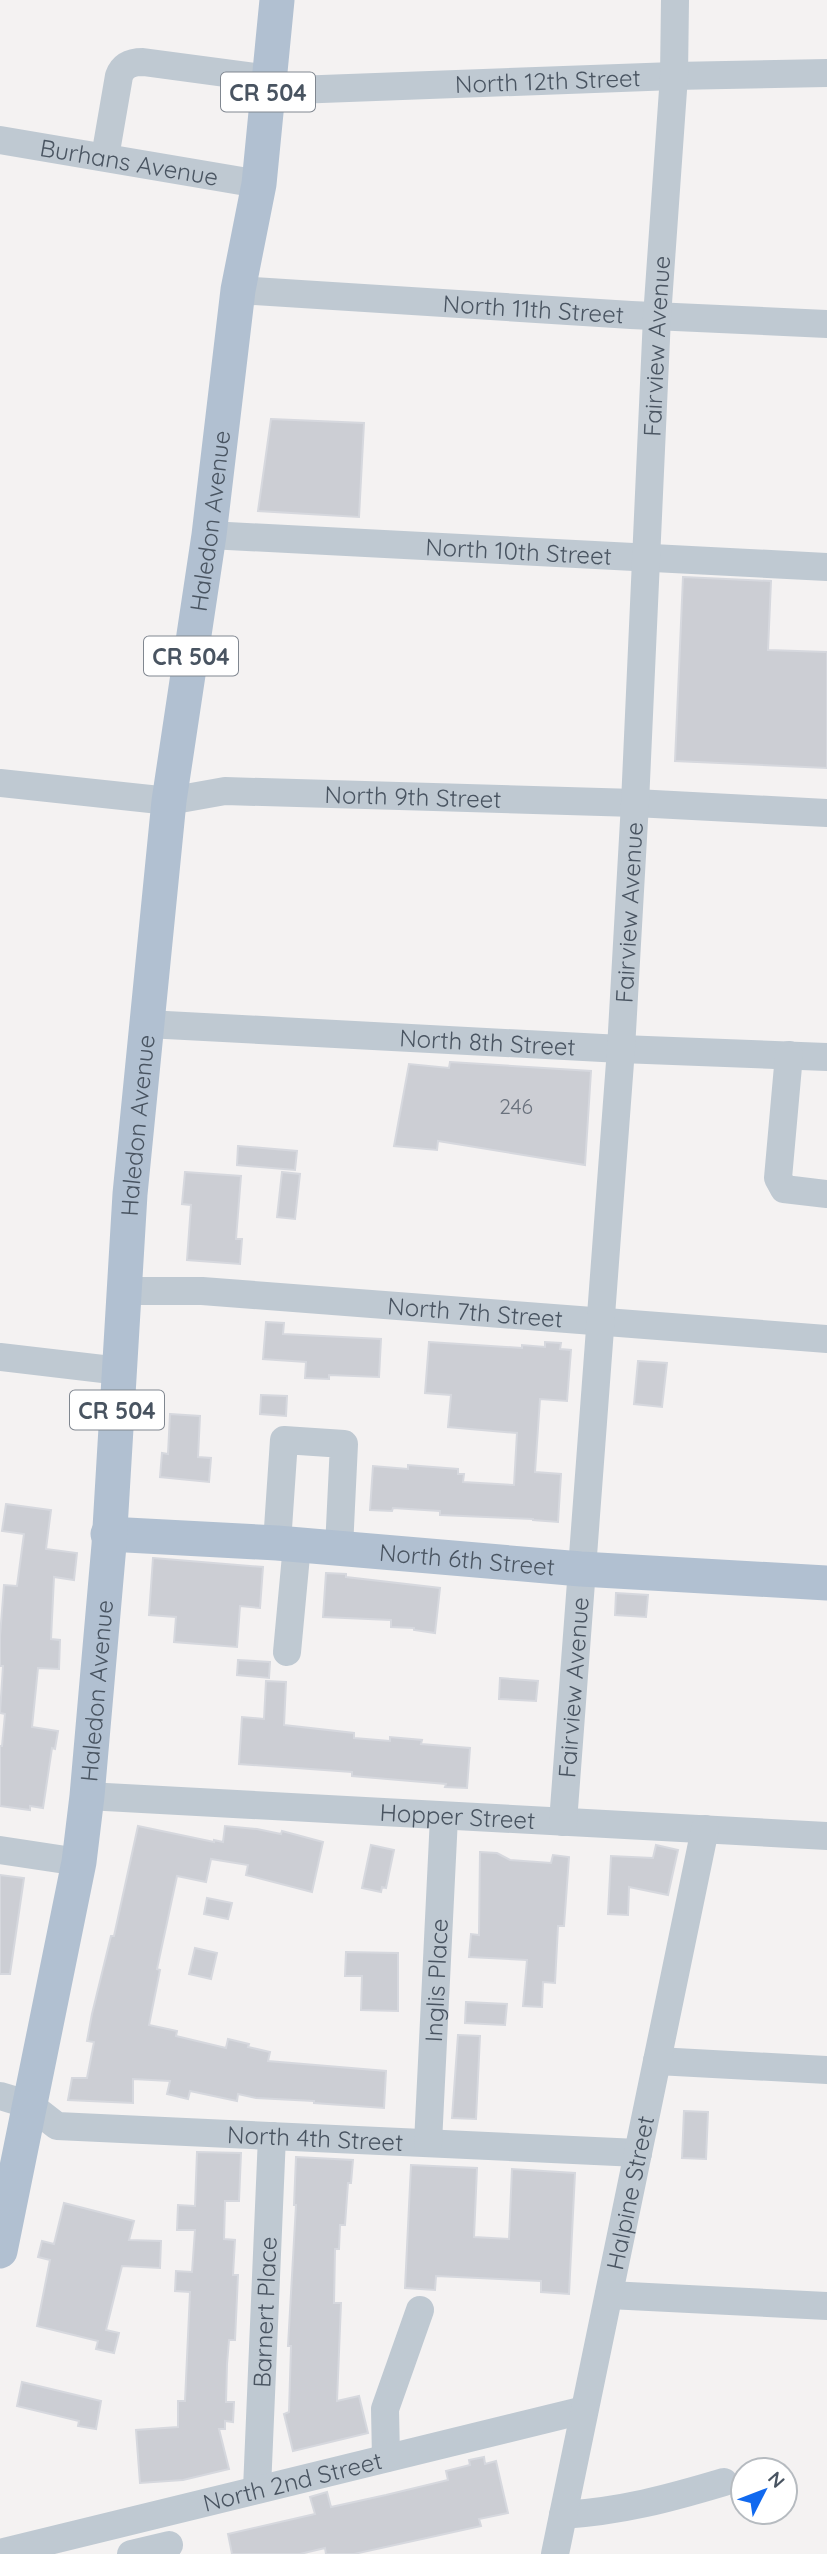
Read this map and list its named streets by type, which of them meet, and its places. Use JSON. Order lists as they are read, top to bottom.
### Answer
{
  "streets": {
    "main road": ["CR 504", "Haledon Avenue", "North 6th Street"],
    "street": [
      "North 12th Street",
      "Burhans Avenue",
      "North 11th Street",
      "Fairview Avenue",
      "North 10th Street",
      "North 9th Street",
      "North 8th Street",
      "North 7th Street",
      "Hopper Street",
      "Inglis Place",
      "North 4th Street",
      "Halpine Street",
      "Barnert Place",
      "North 2nd Street"
    ]
  },
  "crossings": [
    ["North 12th Street", "Burhans Avenue"],
    ["North 12th Street", "Fairview Avenue"],
    ["North 12th Street", "Haledon Avenue"],
    ["Burhans Avenue", "Haledon Avenue"],
    ["North 11th Street", "Fairview Avenue"],
    ["North 11th Street", "Haledon Avenue"],
    ["Fairview Avenue", "North 10th Street"],
    ["Fairview Avenue", "North 9th Street"],
    ["Fairview Avenue", "North 8th Street"],
    ["Fairview Avenue", "North 7th Street"],
    ["Fairview Avenue", "North 6th Street"],
    ["Fairview Avenue", "Hopper Street"],
    ["Haledon Avenue", "North 10th Street"],
    ["Haledon Avenue", "North 9th Street"],
    ["Haledon Avenue", "North 8th Street"],
    ["Haledon Avenue", "North 7th Street"],
    ["Haledon Avenue", "North 6th Street"],
    ["Haledon Avenue", "Hopper Street"],
    ["Haledon Avenue", "North 4th Street"],
    ["Hopper Street", "Inglis Place"],
    ["Hopper Street", "Halpine Street"],
    ["Inglis Place", "North 4th Street"],
    ["North 4th Street", "Halpine Street"],
    ["North 4th Street", "Barnert Place"],
    ["Halpine Street", "North 2nd Street"],
    ["Barnert Place", "North 2nd Street"]
  ],
  "house_numbers": ["246"],
  "north": "top right"
}
